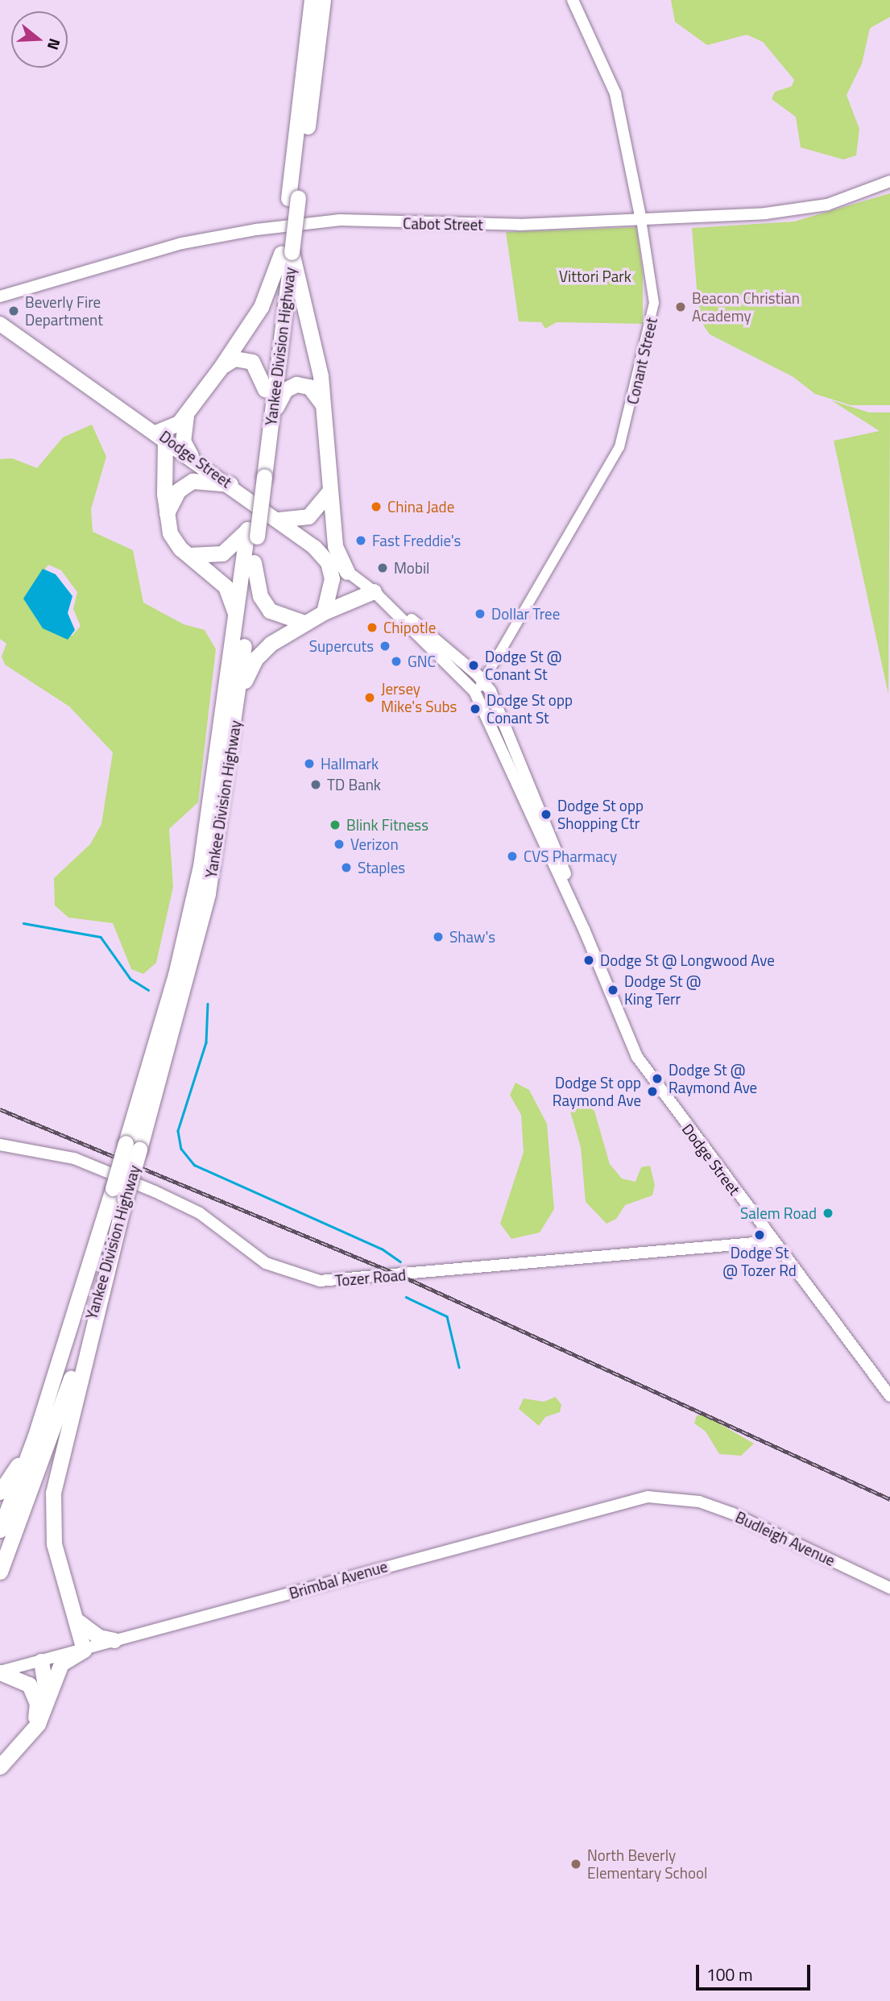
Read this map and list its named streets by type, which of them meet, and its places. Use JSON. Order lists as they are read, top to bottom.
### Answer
{
  "streets": {
    "highway": ["Yankee Division Highway", "Dodge Street"],
    "main road": [
      "Cabot Street",
      "Conant Street",
      "Tozer Road",
      "Budleigh Avenue",
      "Brimbal Avenue"
    ]
  },
  "crossings": [
    ["Cabot Street", "Conant Street"],
    ["Conant Street", "Dodge Street"],
    ["Dodge Street", "Tozer Road"],
    ["Budleigh Avenue", "Brimbal Avenue"]
  ],
  "parks": ["Vittori Park"],
  "places": [
    "Beacon Christian Academy",
    "Beverly Fire Department",
    "China Jade",
    "Fast Freddie's",
    "Mobil",
    "Dollar Tree",
    "Chipotle",
    "Supercuts",
    "GNC",
    "Dodge St @ Conant St",
    "Jersey Mike's Subs",
    "Dodge St opp Conant St",
    "Hallmark",
    "TD Bank",
    "Dodge St opp Shopping Ctr",
    "Blink Fitness",
    "Verizon",
    "CVS Pharmacy",
    "Staples",
    "Shaw's",
    "Dodge St @ Longwood Ave",
    "Dodge St @ King Terr",
    "Dodge St @ Raymond Ave",
    "Dodge St opp Raymond Ave",
    "Salem Road",
    "Dodge St @ Tozer Rd",
    "North Beverly Elementary School"
  ],
  "scale_bar": "100 m",
  "north": "right"
}
